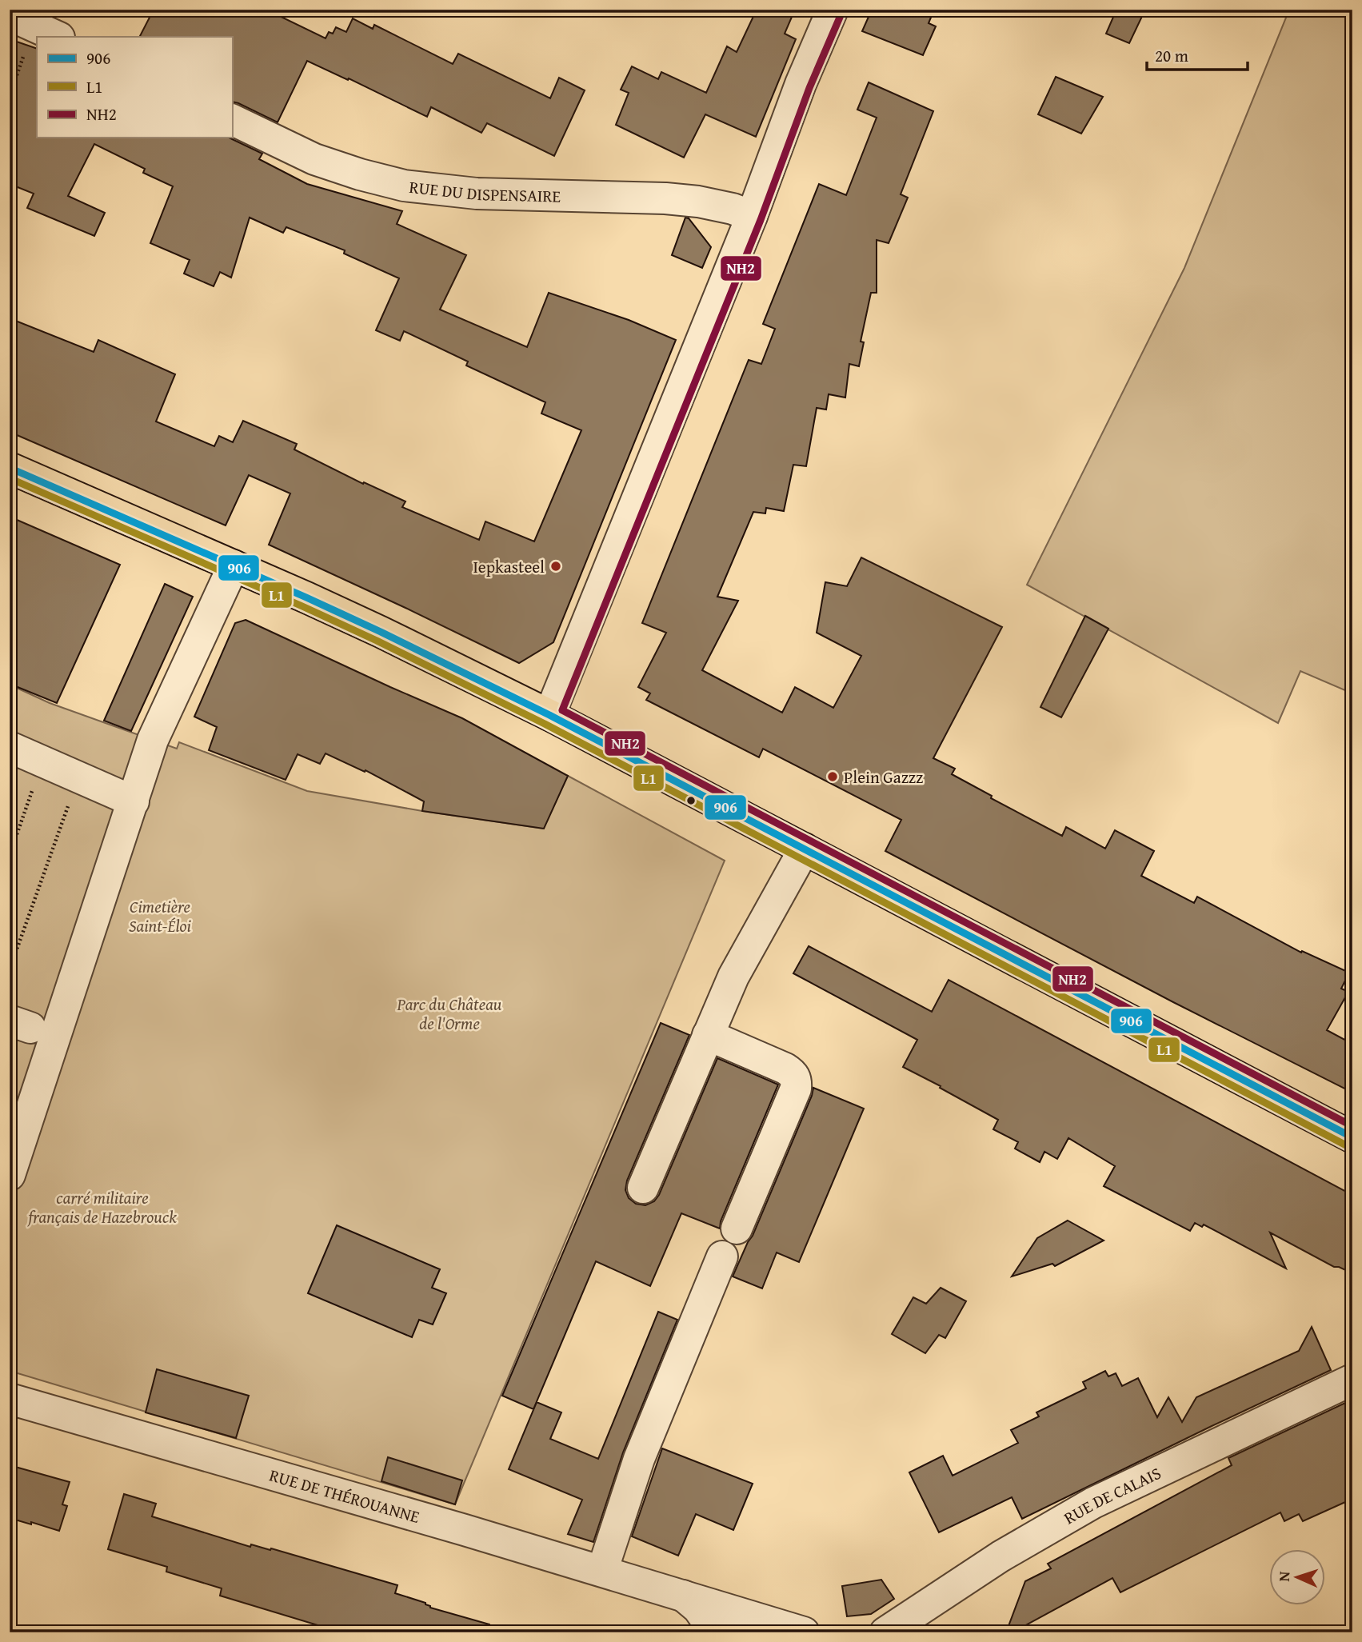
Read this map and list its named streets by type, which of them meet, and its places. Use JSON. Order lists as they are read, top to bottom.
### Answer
{
  "streets": {
    "street": ["RUE DU DISPENSAIRE", "RUE DE CALAIS", "RUE DE THÉROUANNE"]
  },
  "parks": ["Cimetière Saint-Éloi", "Parc du Château de l'Orme", "carré militaire français de Hazebrouck"],
  "places": ["Iepkasteel", "Plein Gazzz"],
  "lines": ["transit line NH2", "transit line 906", "transit line L1"],
  "legend": ["906", "L1", "NH2"],
  "scale_bar": "20 m",
  "north": "left"
}
